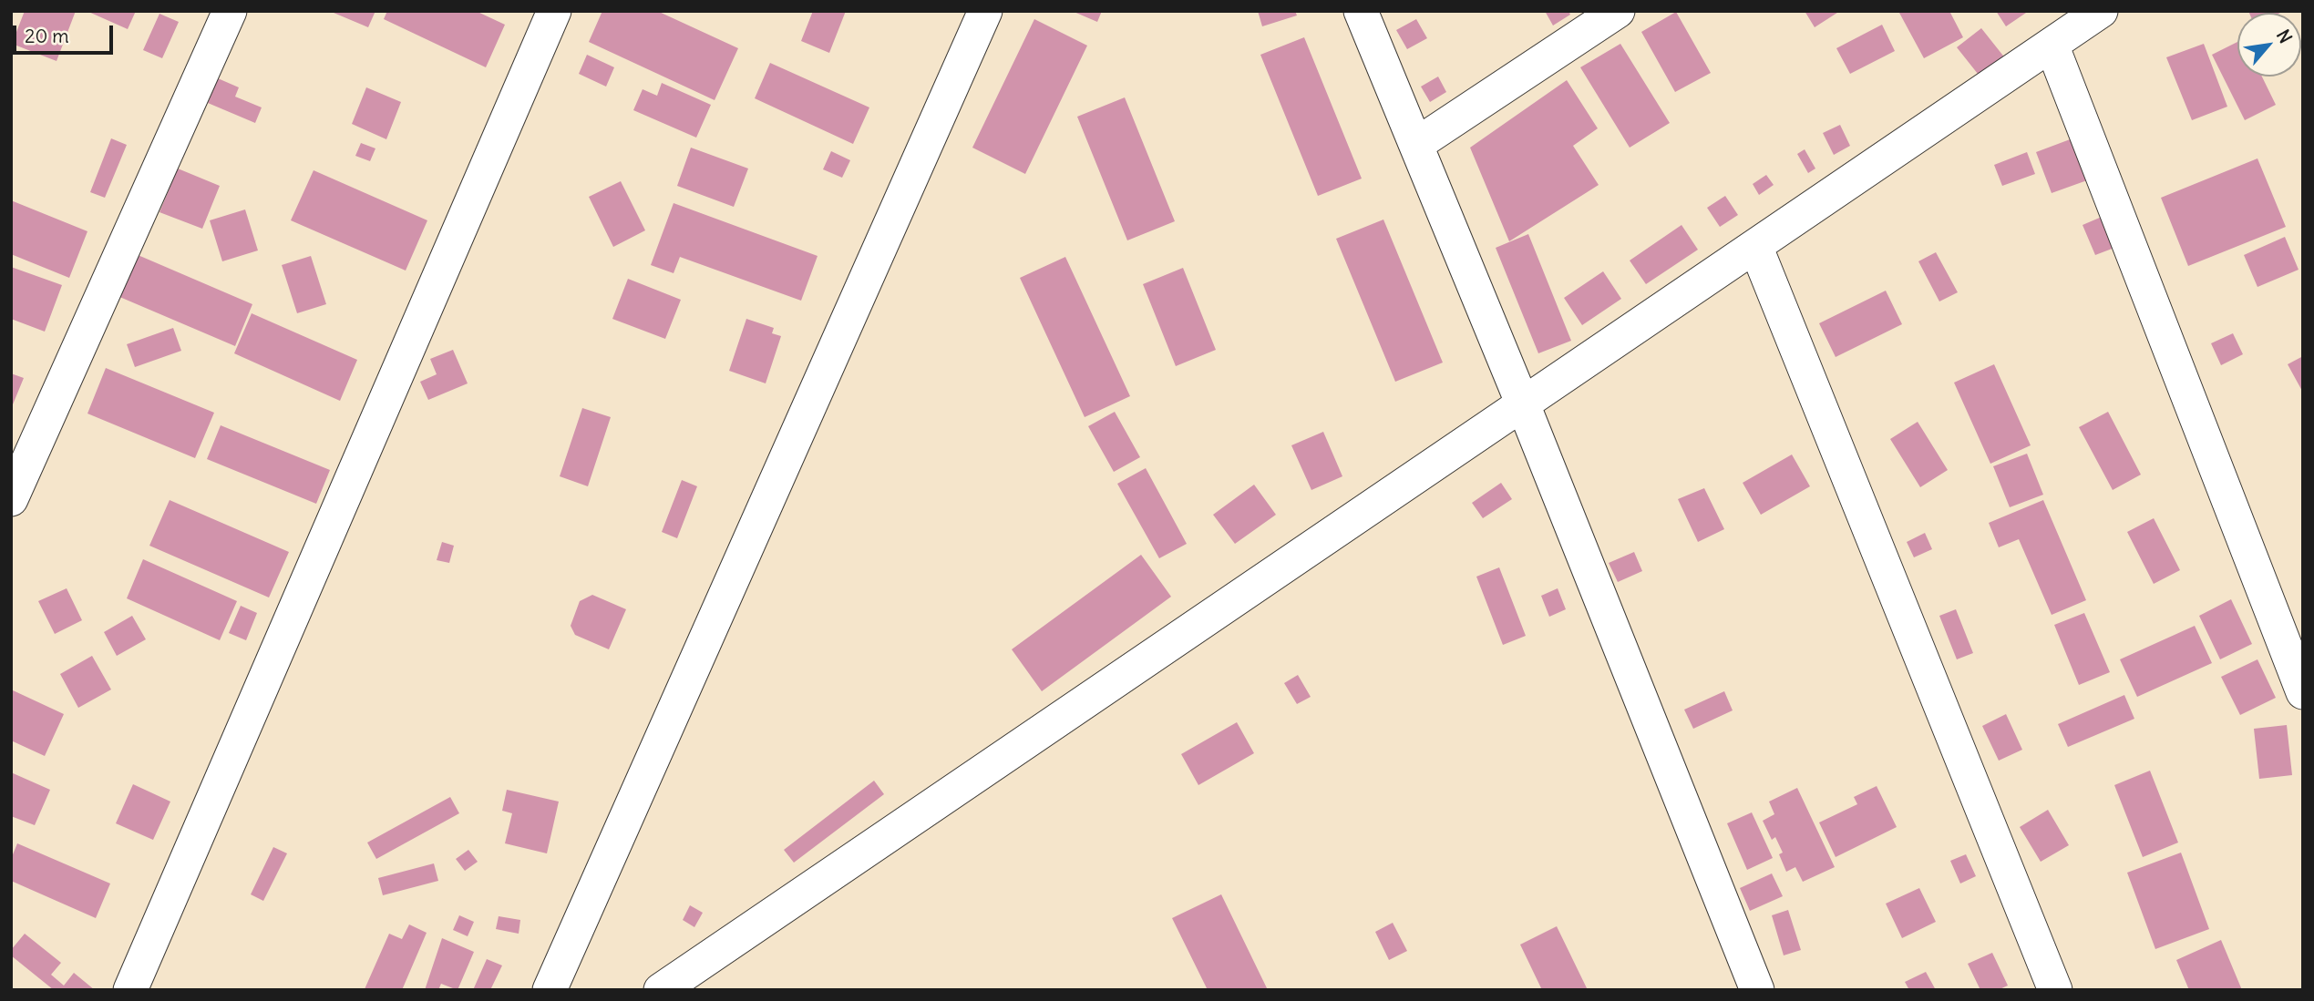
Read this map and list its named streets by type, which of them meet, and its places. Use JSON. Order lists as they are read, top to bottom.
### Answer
{
  "scale_bar": "20 m",
  "north": "top right"
}
